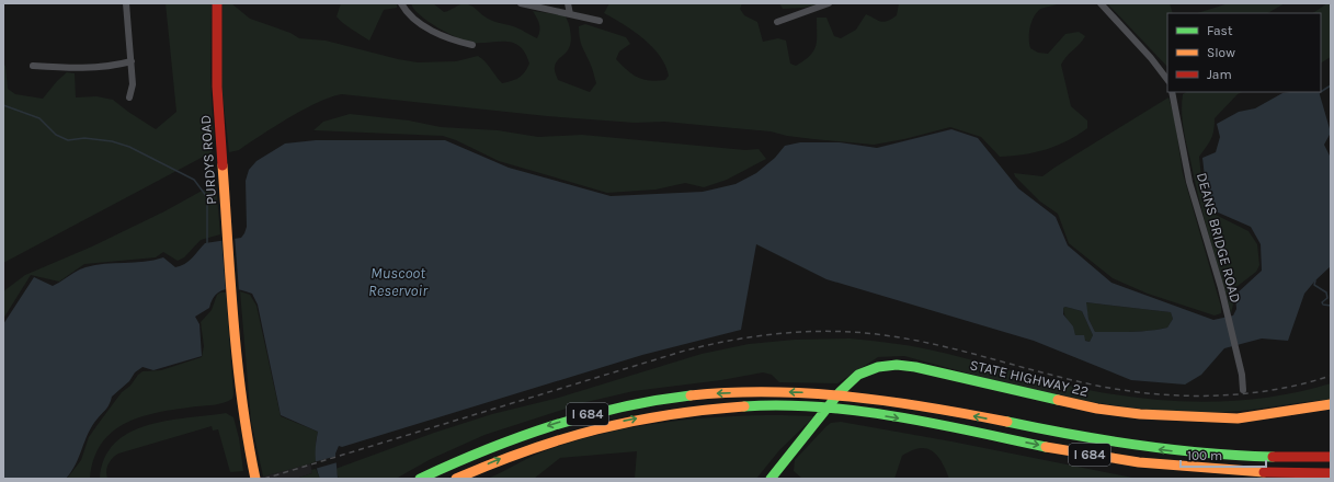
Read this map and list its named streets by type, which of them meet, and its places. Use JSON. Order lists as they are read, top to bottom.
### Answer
{
  "streets": {
    "main road": ["PURDYS ROAD", "STATE HIGHWAY 22", "I 684"],
    "street": ["DEANS BRIDGE ROAD"]
  },
  "water": ["Muscoot Reservoir"],
  "legend": ["Fast", "Slow", "Jam"],
  "scale_bar": "100 m"
}
